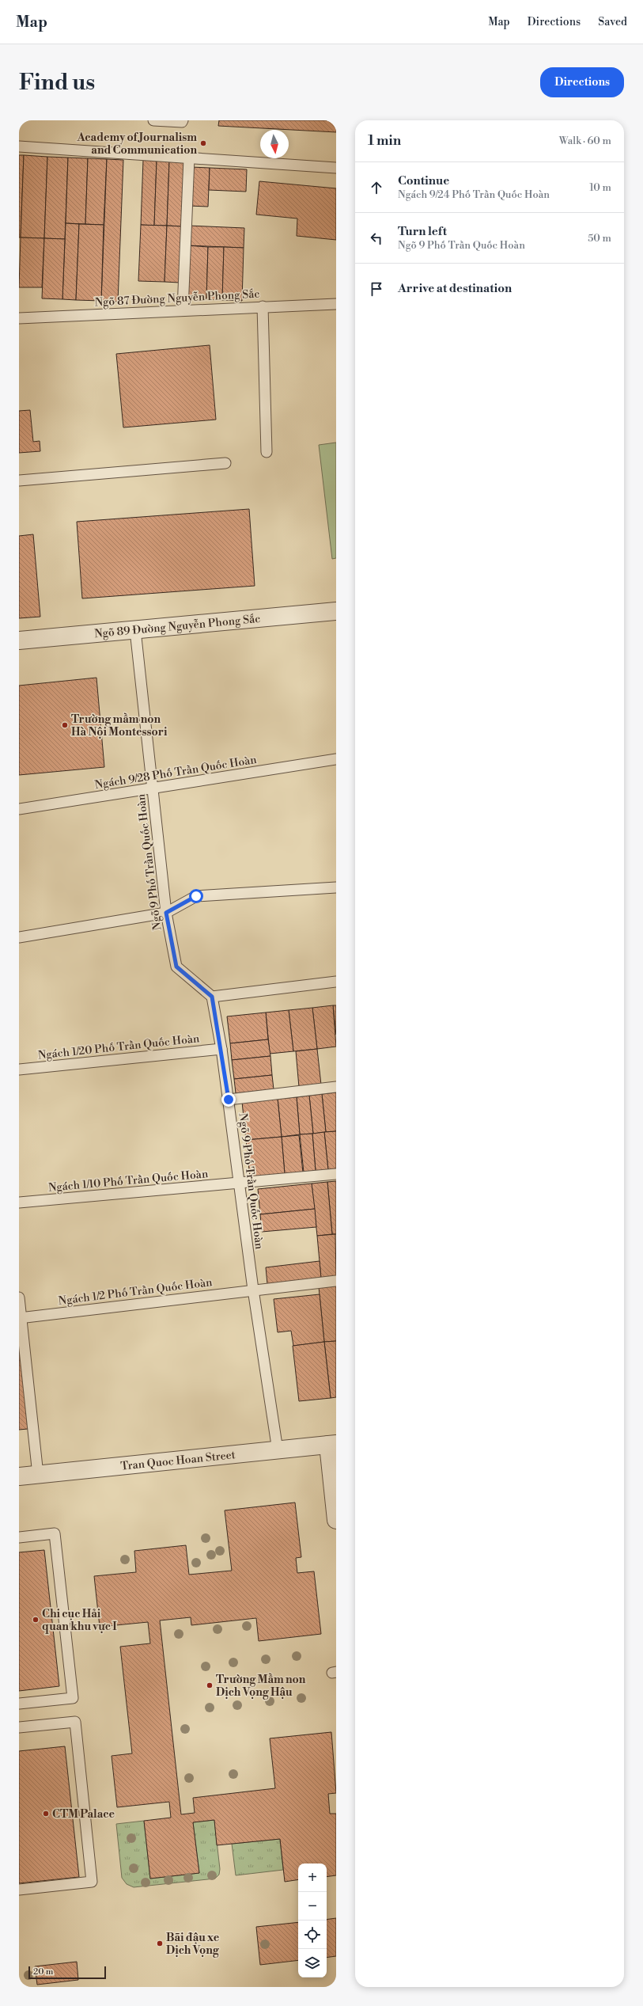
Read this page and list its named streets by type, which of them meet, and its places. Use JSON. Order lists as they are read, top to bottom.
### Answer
{
  "streets": {
    "street": ["Ngõ 89 Đường Nguyễn Phong Sắc", "Tran Quoc Hoan Street"],
    "lane": [
      "Ngõ 87 Đường Nguyễn Phong Sắc",
      "Ngách 9/28 Phố Trần Quốc Hoàn",
      "Ngõ 9 Phố Trần Quốc Hoàn",
      "Ngách 1/20 Phố Trần Quốc Hoàn",
      "Ngách 1/10 Phố Trần Quốc Hoàn",
      "Ngách 1/2 Phố Trần Quốc Hoàn"
    ]
  },
  "crossings": [
    ["Ngõ 89 Đường Nguyễn Phong Sắc", "Ngõ 9 Phố Trần Quốc Hoàn"],
    ["Ngách 9/28 Phố Trần Quốc Hoàn", "Ngõ 9 Phố Trần Quốc Hoàn"],
    ["Ngõ 9 Phố Trần Quốc Hoàn", "Ngách 1/20 Phố Trần Quốc Hoàn"],
    ["Ngõ 9 Phố Trần Quốc Hoàn", "Ngách 1/10 Phố Trần Quốc Hoàn"],
    ["Ngõ 9 Phố Trần Quốc Hoàn", "Ngách 1/2 Phố Trần Quốc Hoàn"],
    ["Ngõ 9 Phố Trần Quốc Hoàn", "Tran Quoc Hoan Street"]
  ],
  "places": [
    "Academy of Journalism and Communication",
    "Trường mầm non Hà Nội Montessori",
    "Chi cục Hải quan khu vực I",
    "Trường Mầm non Dịch Vọng Hậu",
    "CTM Palace",
    "Bãi đậu xe Dịch Vọng"
  ],
  "scale_bar": "20 m",
  "north": "bottom",
  "page": {
    "header": "Map",
    "nav": ["Map", "Directions", "Saved"],
    "buttons": "Directions",
    "title": "Find us",
    "heading": ["1 min", "Walk · 60 m"],
    "list": [
      ["Continue", "Ngách 9/24 Phố Trần Quốc Hoàn", "10 m"],
      ["Turn left", "Ngõ 9 Phố Trần Quốc Hoàn", "50 m"],
      "Arrive at destination"
    ],
    "map_buttons": ["+", "−"],
    "scale": "20 m"
  }
}
